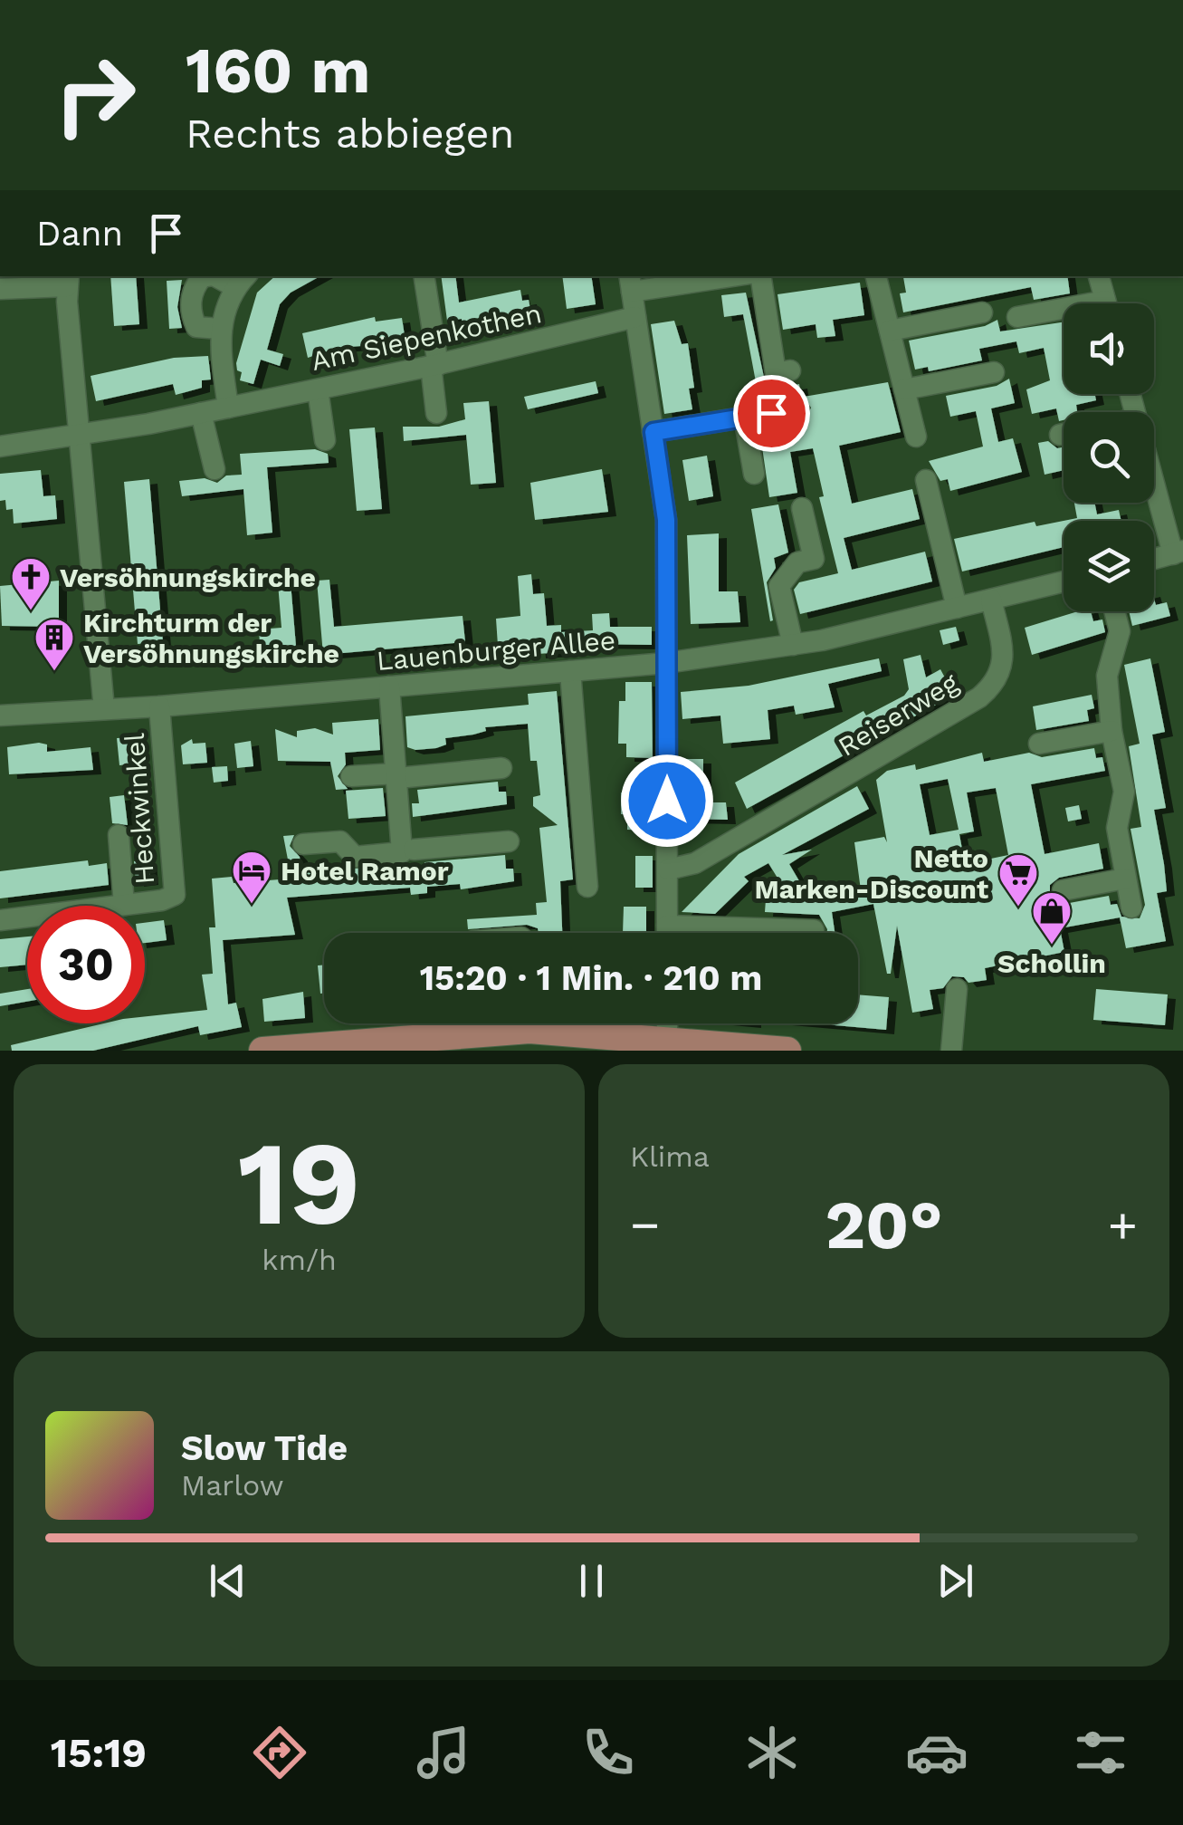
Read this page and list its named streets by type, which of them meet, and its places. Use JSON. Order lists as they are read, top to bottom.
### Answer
{
  "streets": {
    "street": [
      "Am Siepenkothen",
      "Lauenburger Allee",
      "Reiserweg",
      "Heckwinkel"
    ]
  },
  "crossings": [
    ["Lauenburger Allee", "Reiserweg"],
    ["Lauenburger Allee", "Heckwinkel"]
  ],
  "places": {
    "church": ["Versöhnungskirche"],
    "building": ["Kirchturm der Versöhnungskirche"],
    "hotel": ["Hotel Ramor"],
    "supermarket": ["Netto Marken-Discount"],
    "shop": ["Schollin"]
  },
  "page": {
    "turn": ["160 m", "Rechts abbiegen"],
    "then": "Dann",
    "limit": "30",
    "trip": "15:20 · 1 Min. · 210 m",
    "tile": [
      ["19", "km/h"],
      "Klima"
    ],
    "heat": ["−", "20°", "+"],
    "song": ["Slow Tide", "Marlow"],
    "tabs": "15:19"
  }
}
